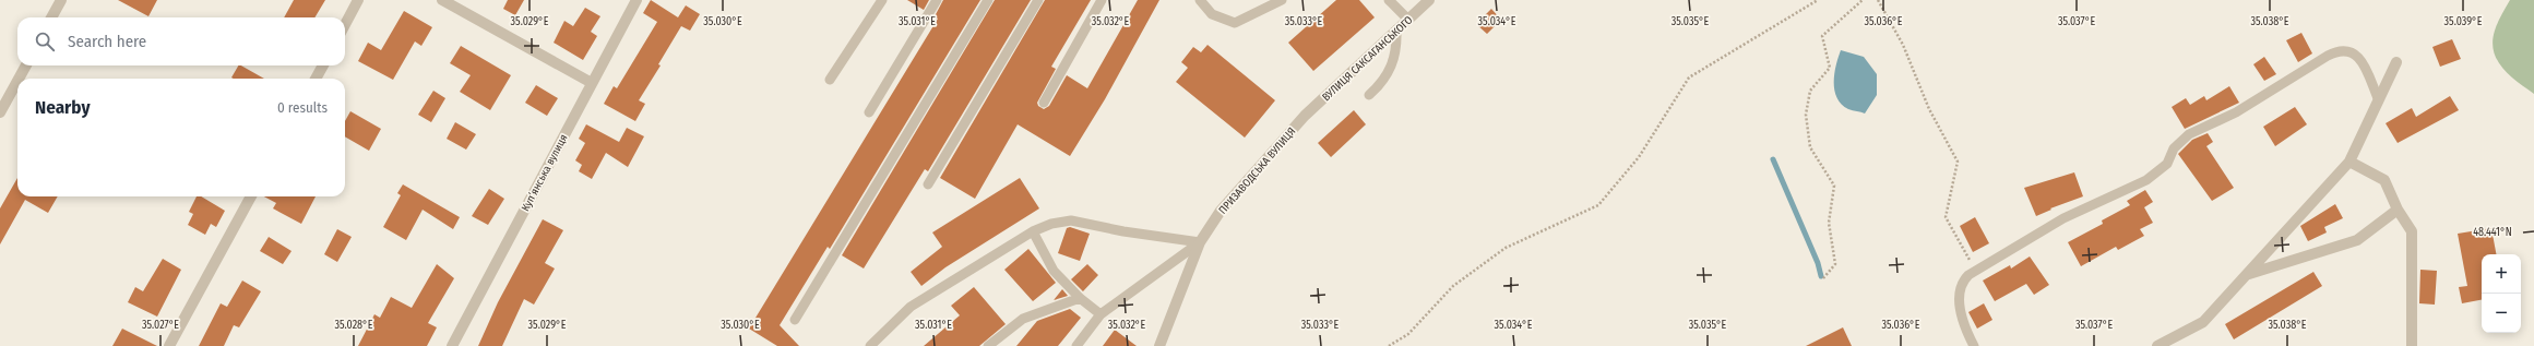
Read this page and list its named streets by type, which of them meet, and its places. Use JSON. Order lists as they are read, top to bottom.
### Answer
{
  "streets": {
    "street": ["ВУЛИЦЯ САКСАГАНСЬКОГО", "ПРИЗАВОДСЬКА ВУЛИЦЯ", "Купʼянська вулиця"]
  },
  "crossings": [
    ["ВУЛИЦЯ САКСАГАНСЬКОГО", "ПРИЗАВОДСЬКА ВУЛИЦЯ"]
  ],
  "page": {
    "search": "Search here",
    "heading": ["Nearby", "0 results"],
    "map_buttons": ["+", "−"]
  },
  "coordinates": [
    "35.029°E",
    "35.030°E",
    "35.031°E",
    "35.032°E",
    "35.033°E",
    "35.034°E",
    "35.035°E",
    "35.036°E",
    "35.037°E",
    "35.038°E",
    "35.039°E",
    "48.441°N",
    "35.027°E",
    "35.028°E"
  ]
}
